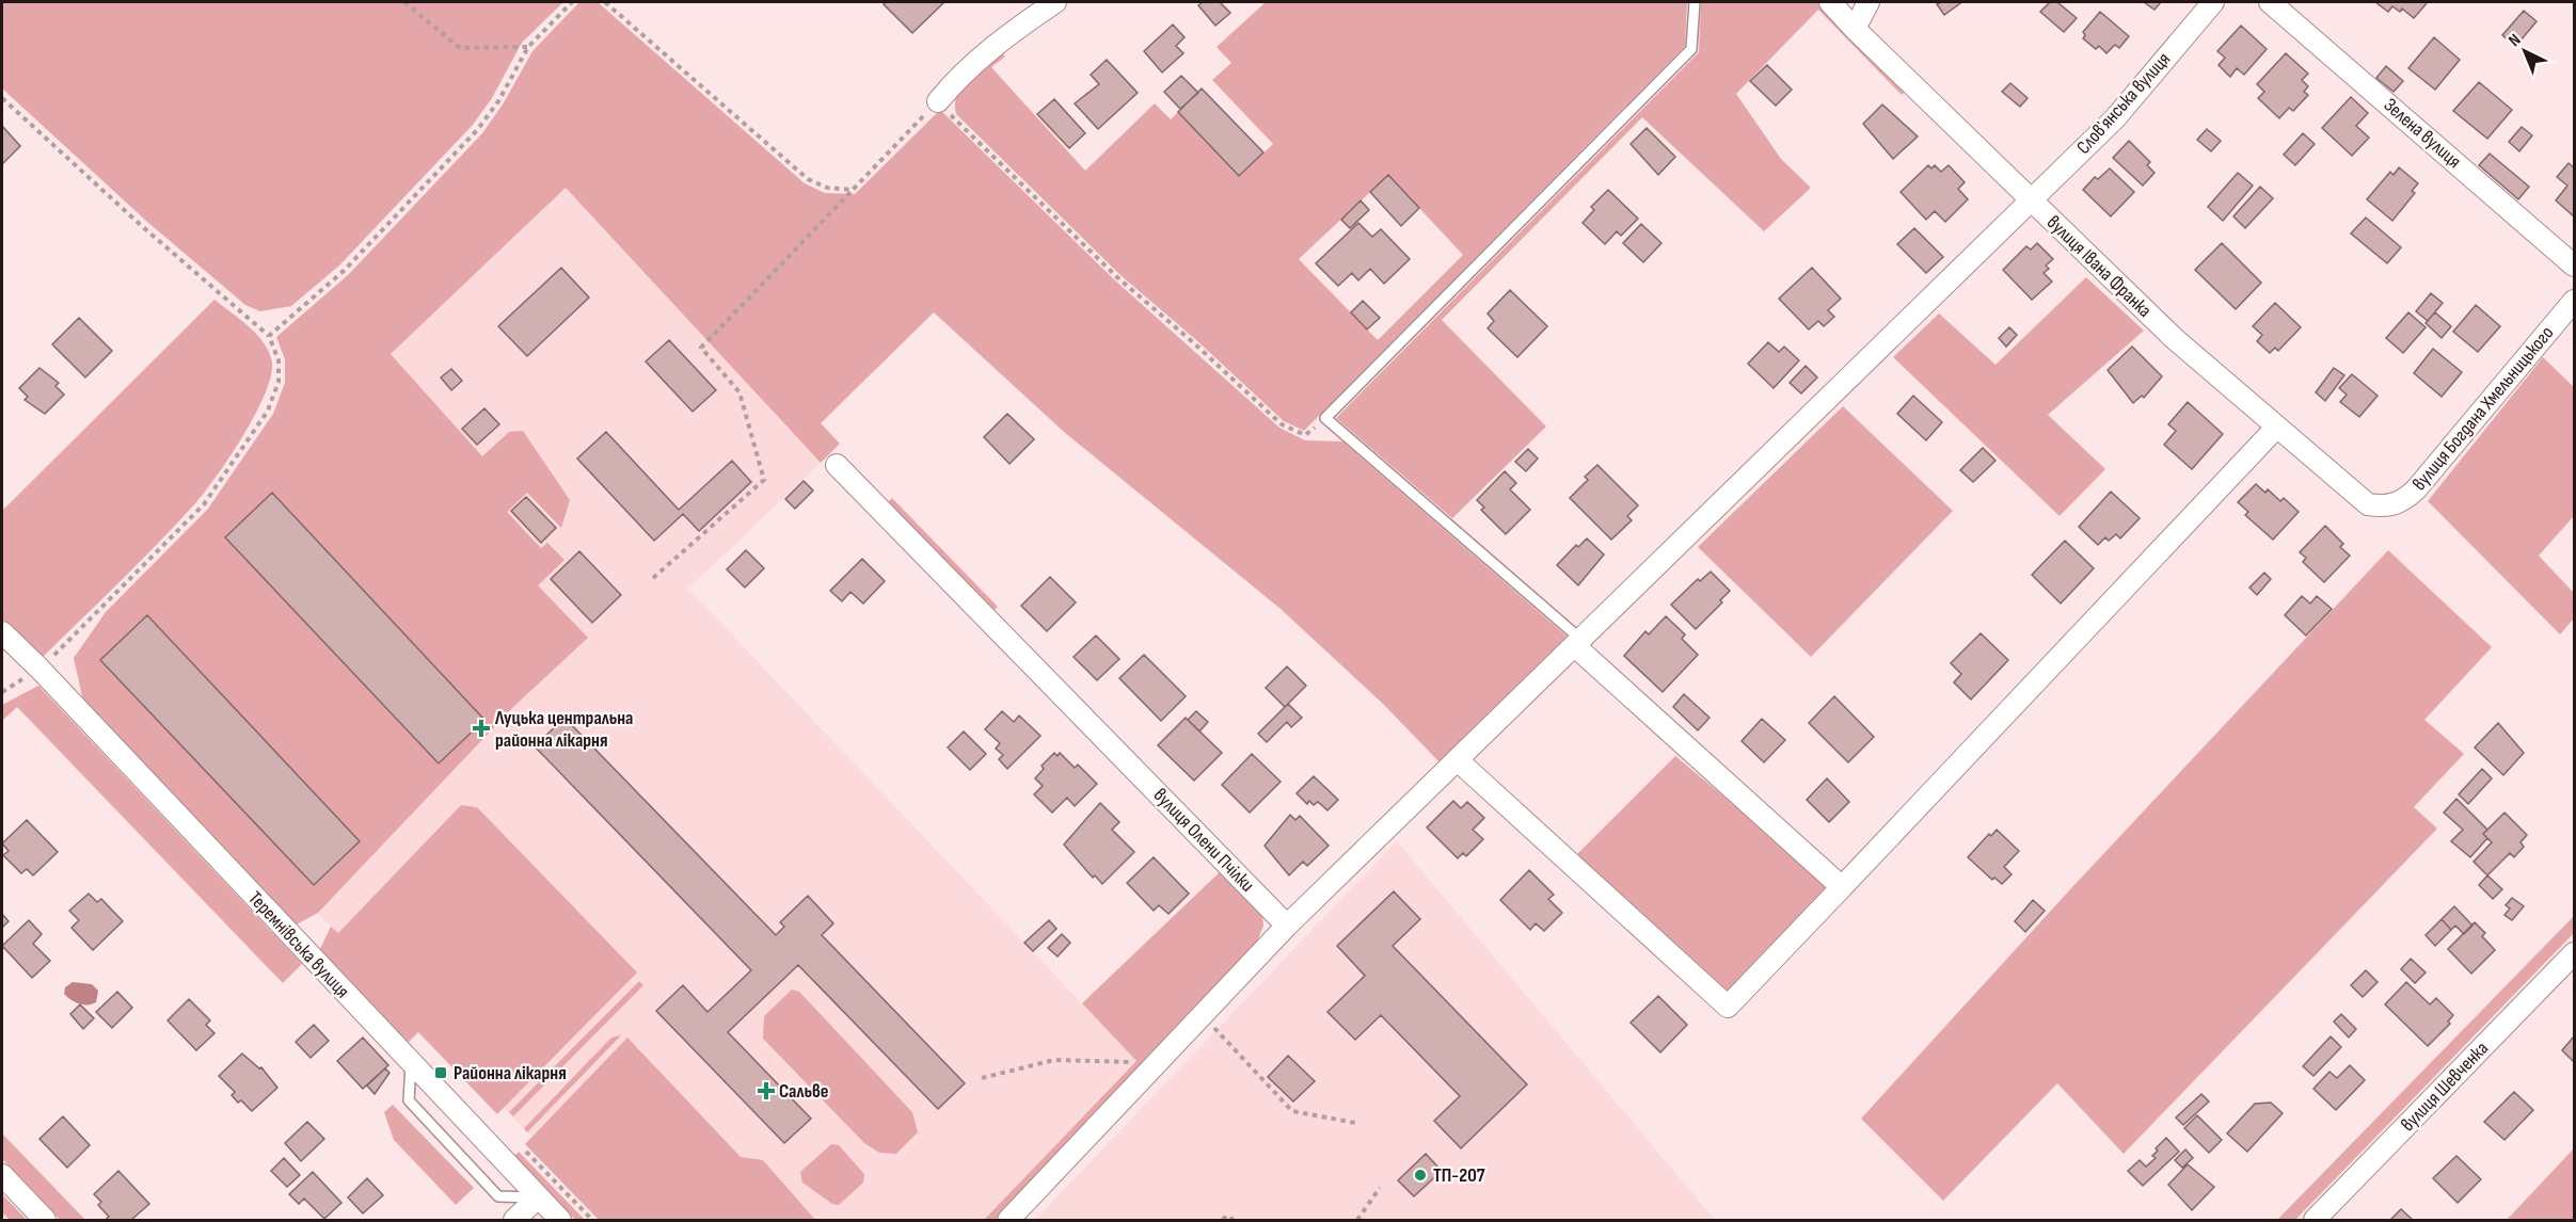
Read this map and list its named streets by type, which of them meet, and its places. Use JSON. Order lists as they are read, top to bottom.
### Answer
{
  "streets": {
    "street": [
      "Словʼянська вулиця",
      "Зелена вулиця",
      "вулиця Івана Франка",
      "вулиця Богдана Хмельницького",
      "вулиця Олени Пчілки",
      "Теремнівська вулиця",
      "вулиця Шевченка"
    ]
  },
  "crossings": [
    ["Словʼянська вулиця", "вулиця Івана Франка"],
    ["Словʼянська вулиця", "вулиця Олени Пчілки"],
    ["вулиця Івана Франка", "вулиця Богдана Хмельницького"]
  ],
  "places": {
    "health": ["Луцька центральна районна лікарня", "Сальве"],
    "transit": ["Районна лікарня"],
    "other": ["ТП-207"]
  },
  "north": "top left"
}
